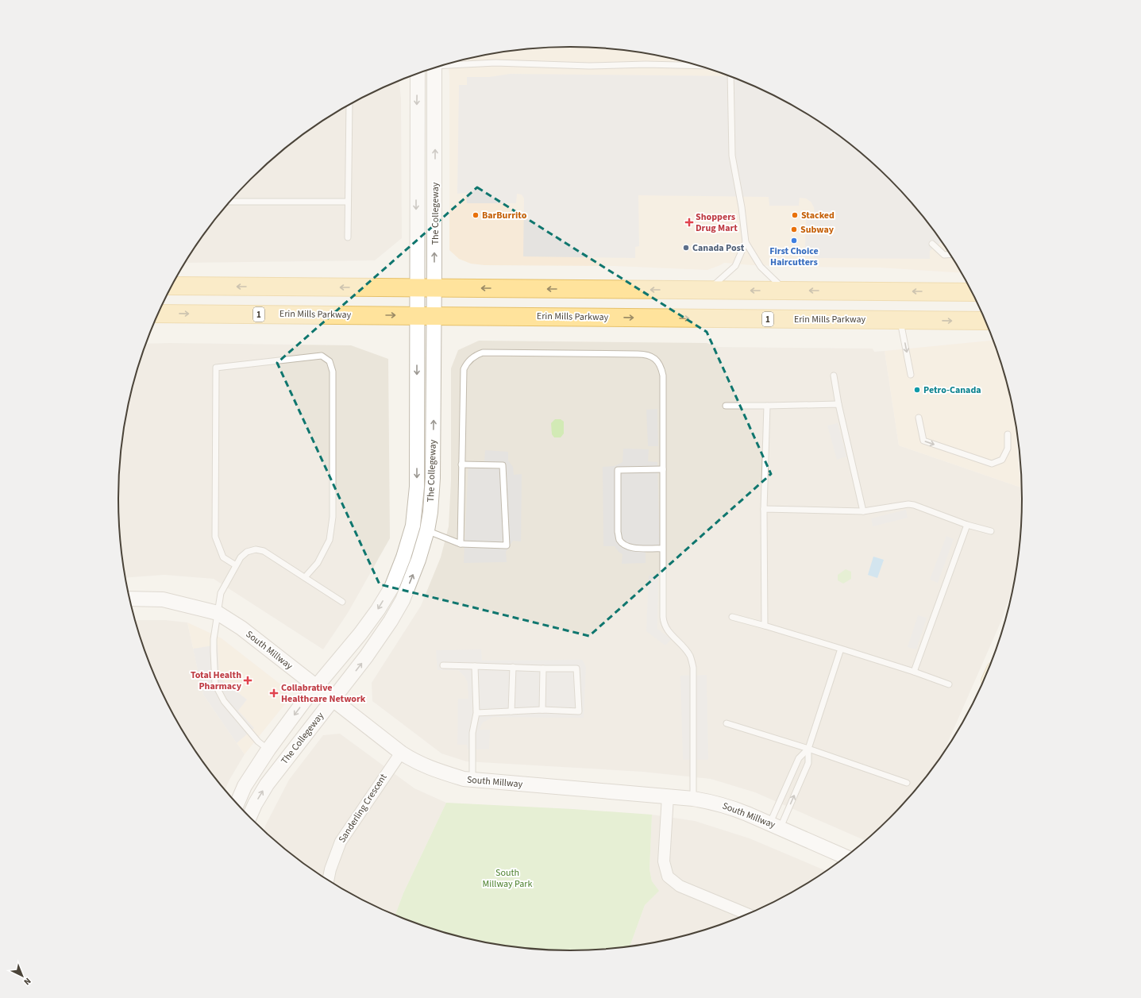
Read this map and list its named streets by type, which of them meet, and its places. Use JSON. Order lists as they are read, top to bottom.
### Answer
{
  "streets": {
    "main road": ["1", "Erin Mills Parkway"],
    "street": ["The Collegeway", "South Millway", "Sanderling Crescent"]
  },
  "crossings": [
    ["The Collegeway", "Erin Mills Parkway"],
    ["The Collegeway", "South Millway"],
    ["South Millway", "Sanderling Crescent"]
  ],
  "parks": ["South Millway Park"],
  "places": {
    "other": [
      "BarBurrito",
      "Stacked",
      "Subway",
      "First Choice Haircutters",
      "Canada Post",
      "Petro-Canada"
    ],
    "health": ["Shoppers Drug Mart", "Total Health Pharmacy", "Collabrative Healthcare Network"]
  },
  "north": "bottom right"
}
